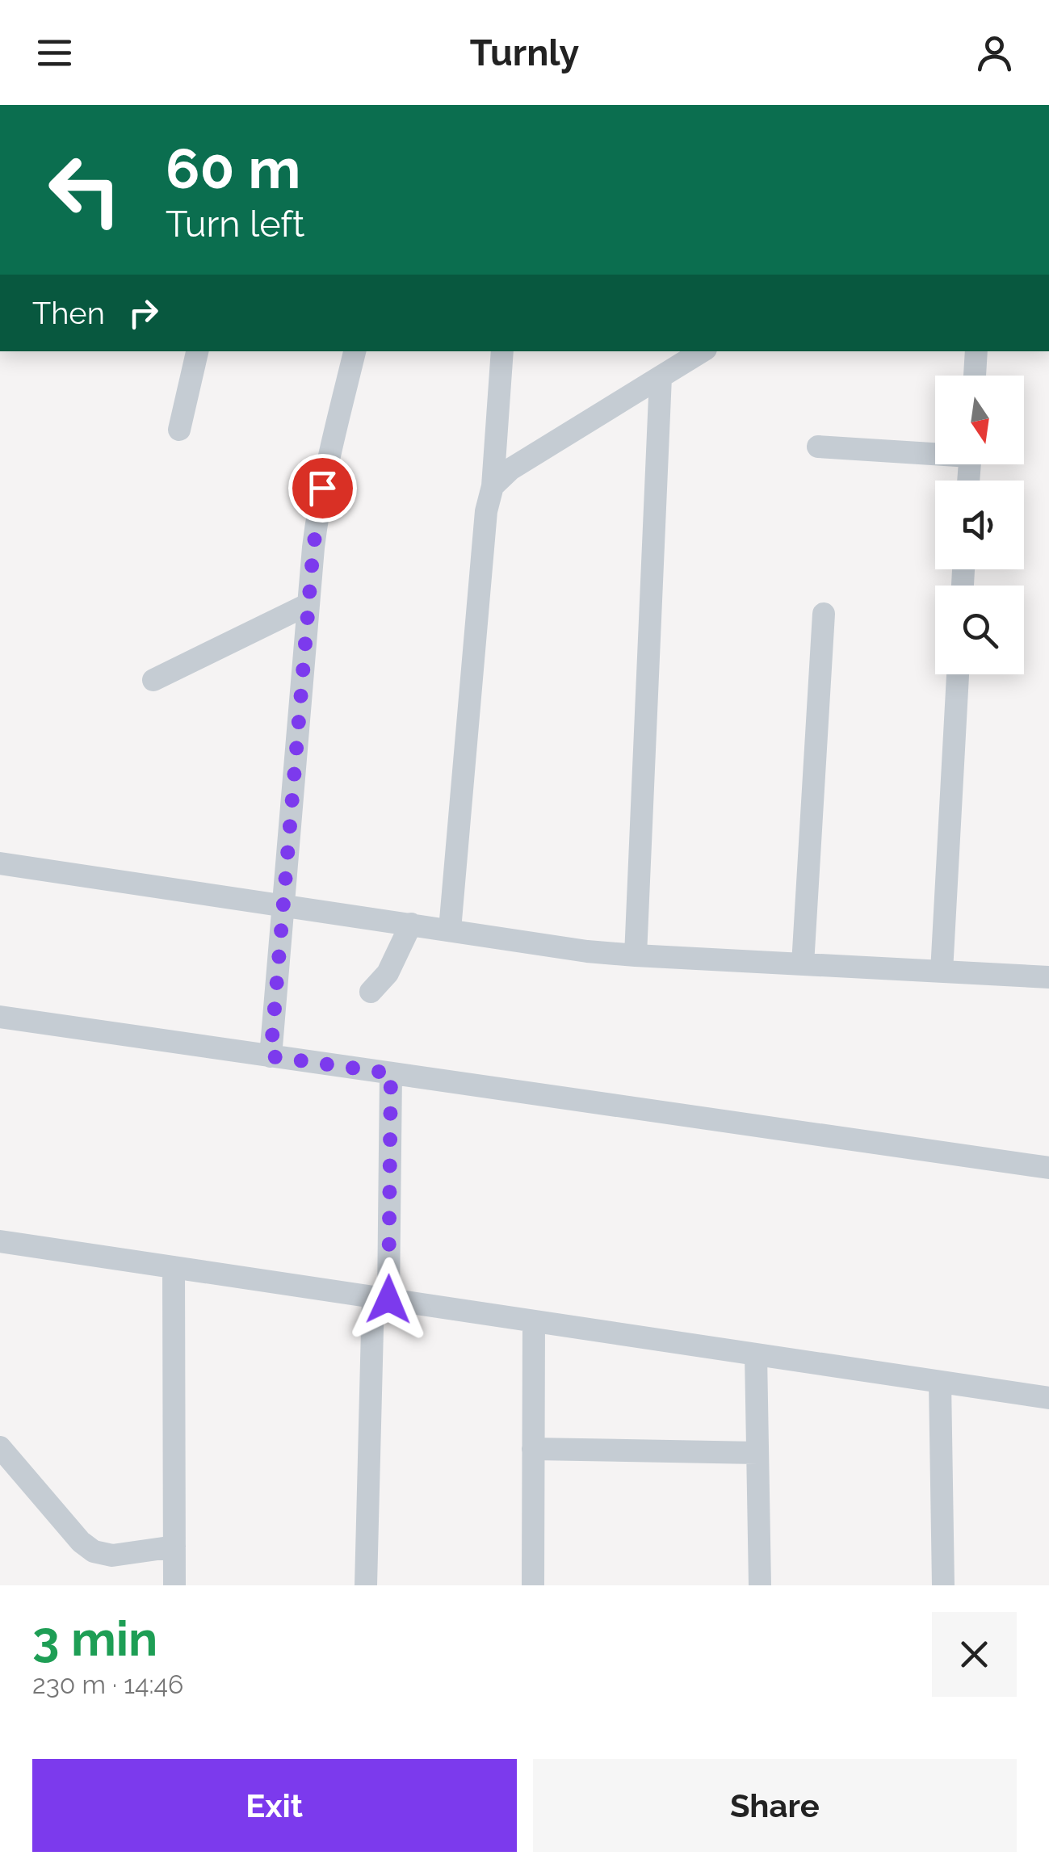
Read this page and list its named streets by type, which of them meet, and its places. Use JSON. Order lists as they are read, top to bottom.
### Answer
{
  "north": "bottom",
  "page": {
    "header": "Turnly",
    "turn": ["60 m", "Turn left"],
    "then": "Then",
    "heading": ["3 min", "230 m · 14:46"],
    "buttons": ["Exit", "Share"]
  }
}
